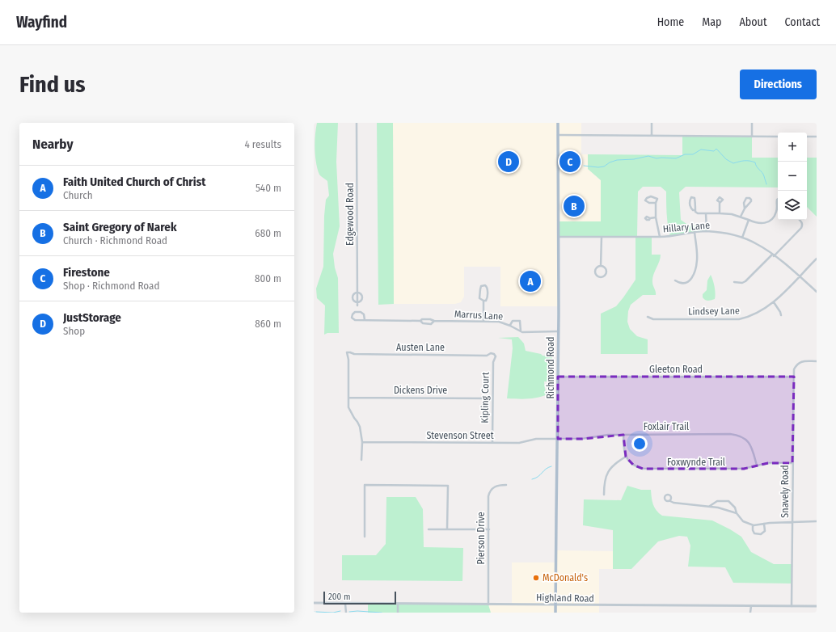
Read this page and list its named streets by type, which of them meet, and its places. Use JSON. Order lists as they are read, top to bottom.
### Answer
{
  "streets": {
    "main road": ["Richmond Road"],
    "street": [
      "Edgewood Road",
      "Hillary Lane",
      "Lindsey Lane",
      "Marrus Lane",
      "Austen Lane",
      "Gleeton Road",
      "Dickens Drive",
      "Kipling Court",
      "Foxlair Trail",
      "Stevenson Street",
      "Foxwynde Trail",
      "Snavely Road",
      "Pierson Drive",
      "Highland Road"
    ]
  },
  "crossings": [
    ["Hillary Lane", "Lindsey Lane"],
    ["Hillary Lane", "Richmond Road"],
    ["Marrus Lane", "Richmond Road"],
    ["Austen Lane", "Dickens Drive"],
    ["Austen Lane", "Kipling Court"],
    ["Richmond Road", "Gleeton Road"],
    ["Richmond Road", "Foxlair Trail"],
    ["Richmond Road", "Stevenson Street"],
    ["Richmond Road", "Highland Road"],
    ["Gleeton Road", "Snavely Road"],
    ["Dickens Drive", "Kipling Court"],
    ["Kipling Court", "Stevenson Street"],
    ["Foxlair Trail", "Stevenson Street"],
    ["Foxlair Trail", "Foxwynde Trail"],
    ["Foxwynde Trail", "Snavely Road"],
    ["Snavely Road", "Highland Road"],
    ["Pierson Drive", "Highland Road"]
  ],
  "places": ["McDonald's"],
  "scale_bar": "200 m",
  "page": {
    "header": "Wayfind",
    "nav": [
      "Home",
      "Map",
      "About",
      "Contact"
    ],
    "buttons": "Directions",
    "title": "Find us",
    "heading": ["Nearby", "4 results"],
    "map_buttons": ["+", "−"],
    "pins": [
      "C",
      "D",
      "B",
      "A"
    ],
    "list": [
      {
        "mark": "A",
        "name": "Faith United Church of Christ",
        "note": "Church",
        "value": "540 m"
      },
      {
        "mark": "B",
        "name": "Saint Gregory of Narek",
        "note": "Church · Richmond Road",
        "value": "680 m"
      },
      {
        "mark": "C",
        "name": "Firestone",
        "note": "Shop · Richmond Road",
        "value": "800 m"
      },
      {
        "mark": "D",
        "name": "JustStorage",
        "note": "Shop",
        "value": "860 m"
      }
    ],
    "scale": "200 m"
  }
}
